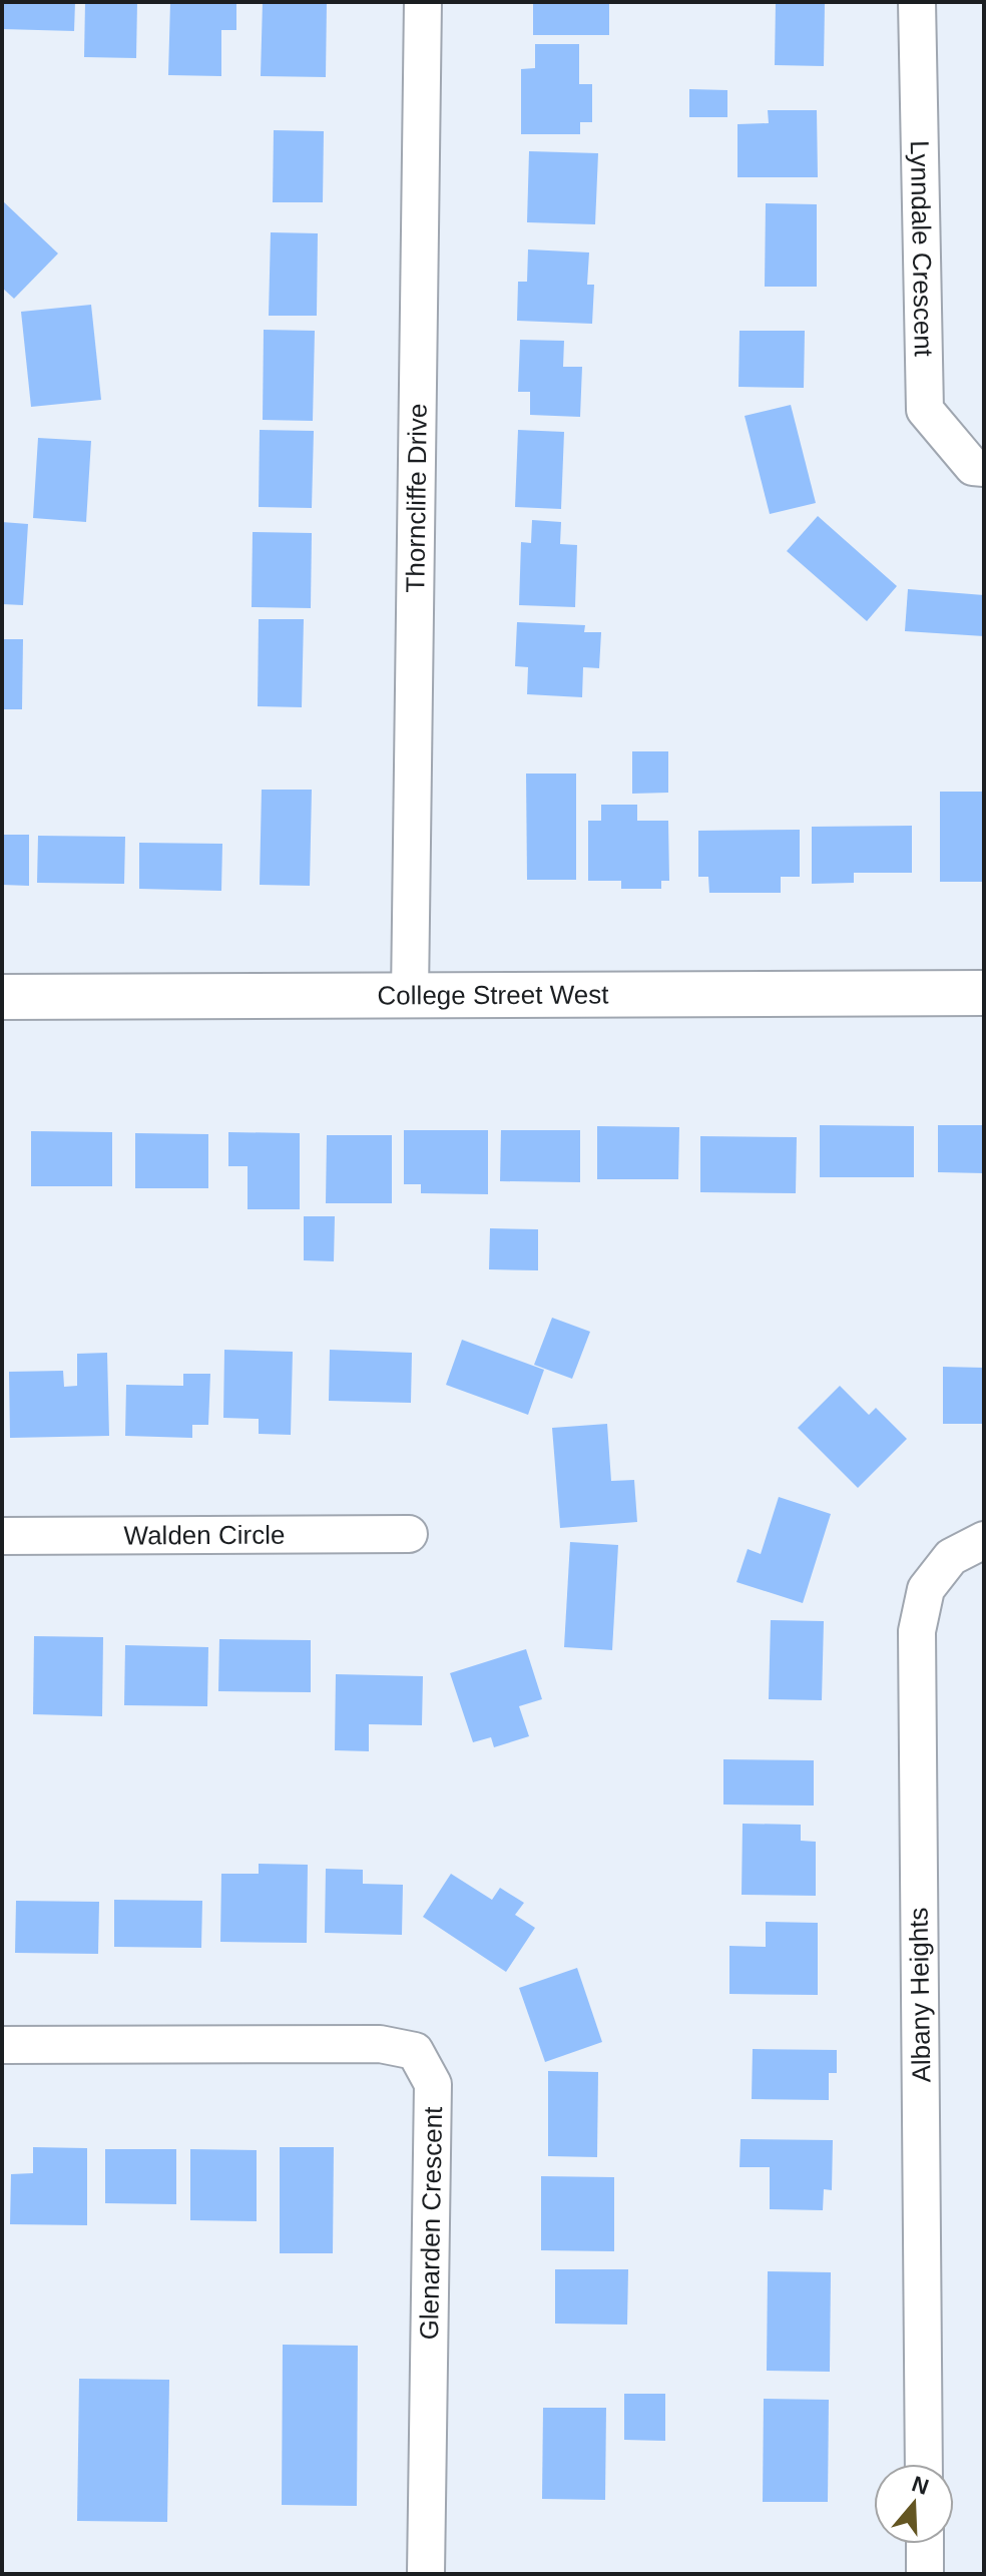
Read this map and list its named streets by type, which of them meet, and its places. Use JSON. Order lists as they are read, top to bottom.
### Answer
{
  "streets": {
    "street": [
      "Lynndale Crescent",
      "Thorncliffe Drive",
      "College Street West",
      "Walden Circle",
      "Albany Heights",
      "Glenarden Crescent"
    ]
  },
  "crossings": [
    ["Thorncliffe Drive", "College Street West"]
  ],
  "north": "top"
}
